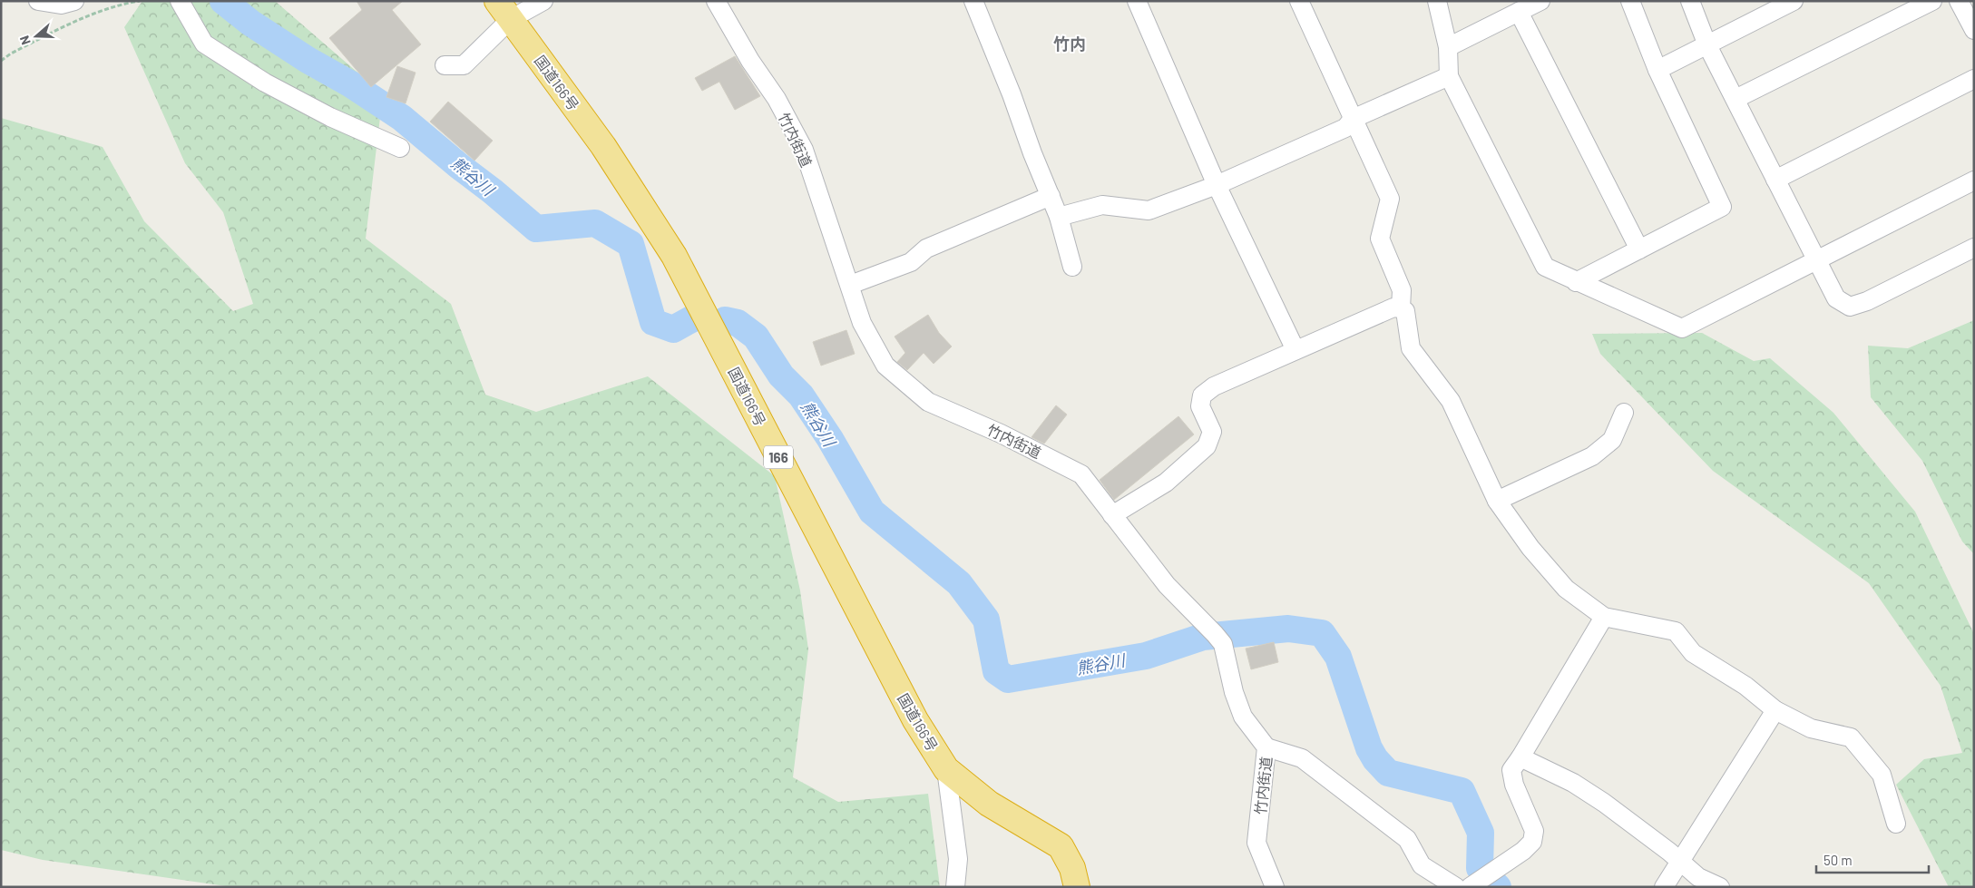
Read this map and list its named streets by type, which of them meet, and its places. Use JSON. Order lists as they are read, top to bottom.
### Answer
{
  "streets": {
    "highway": ["国道166号", "166"],
    "street": ["竹内街道"]
  },
  "districts": ["竹内"],
  "water": ["熊谷川"],
  "scale_bar": "50 m",
  "north": "left"
}
